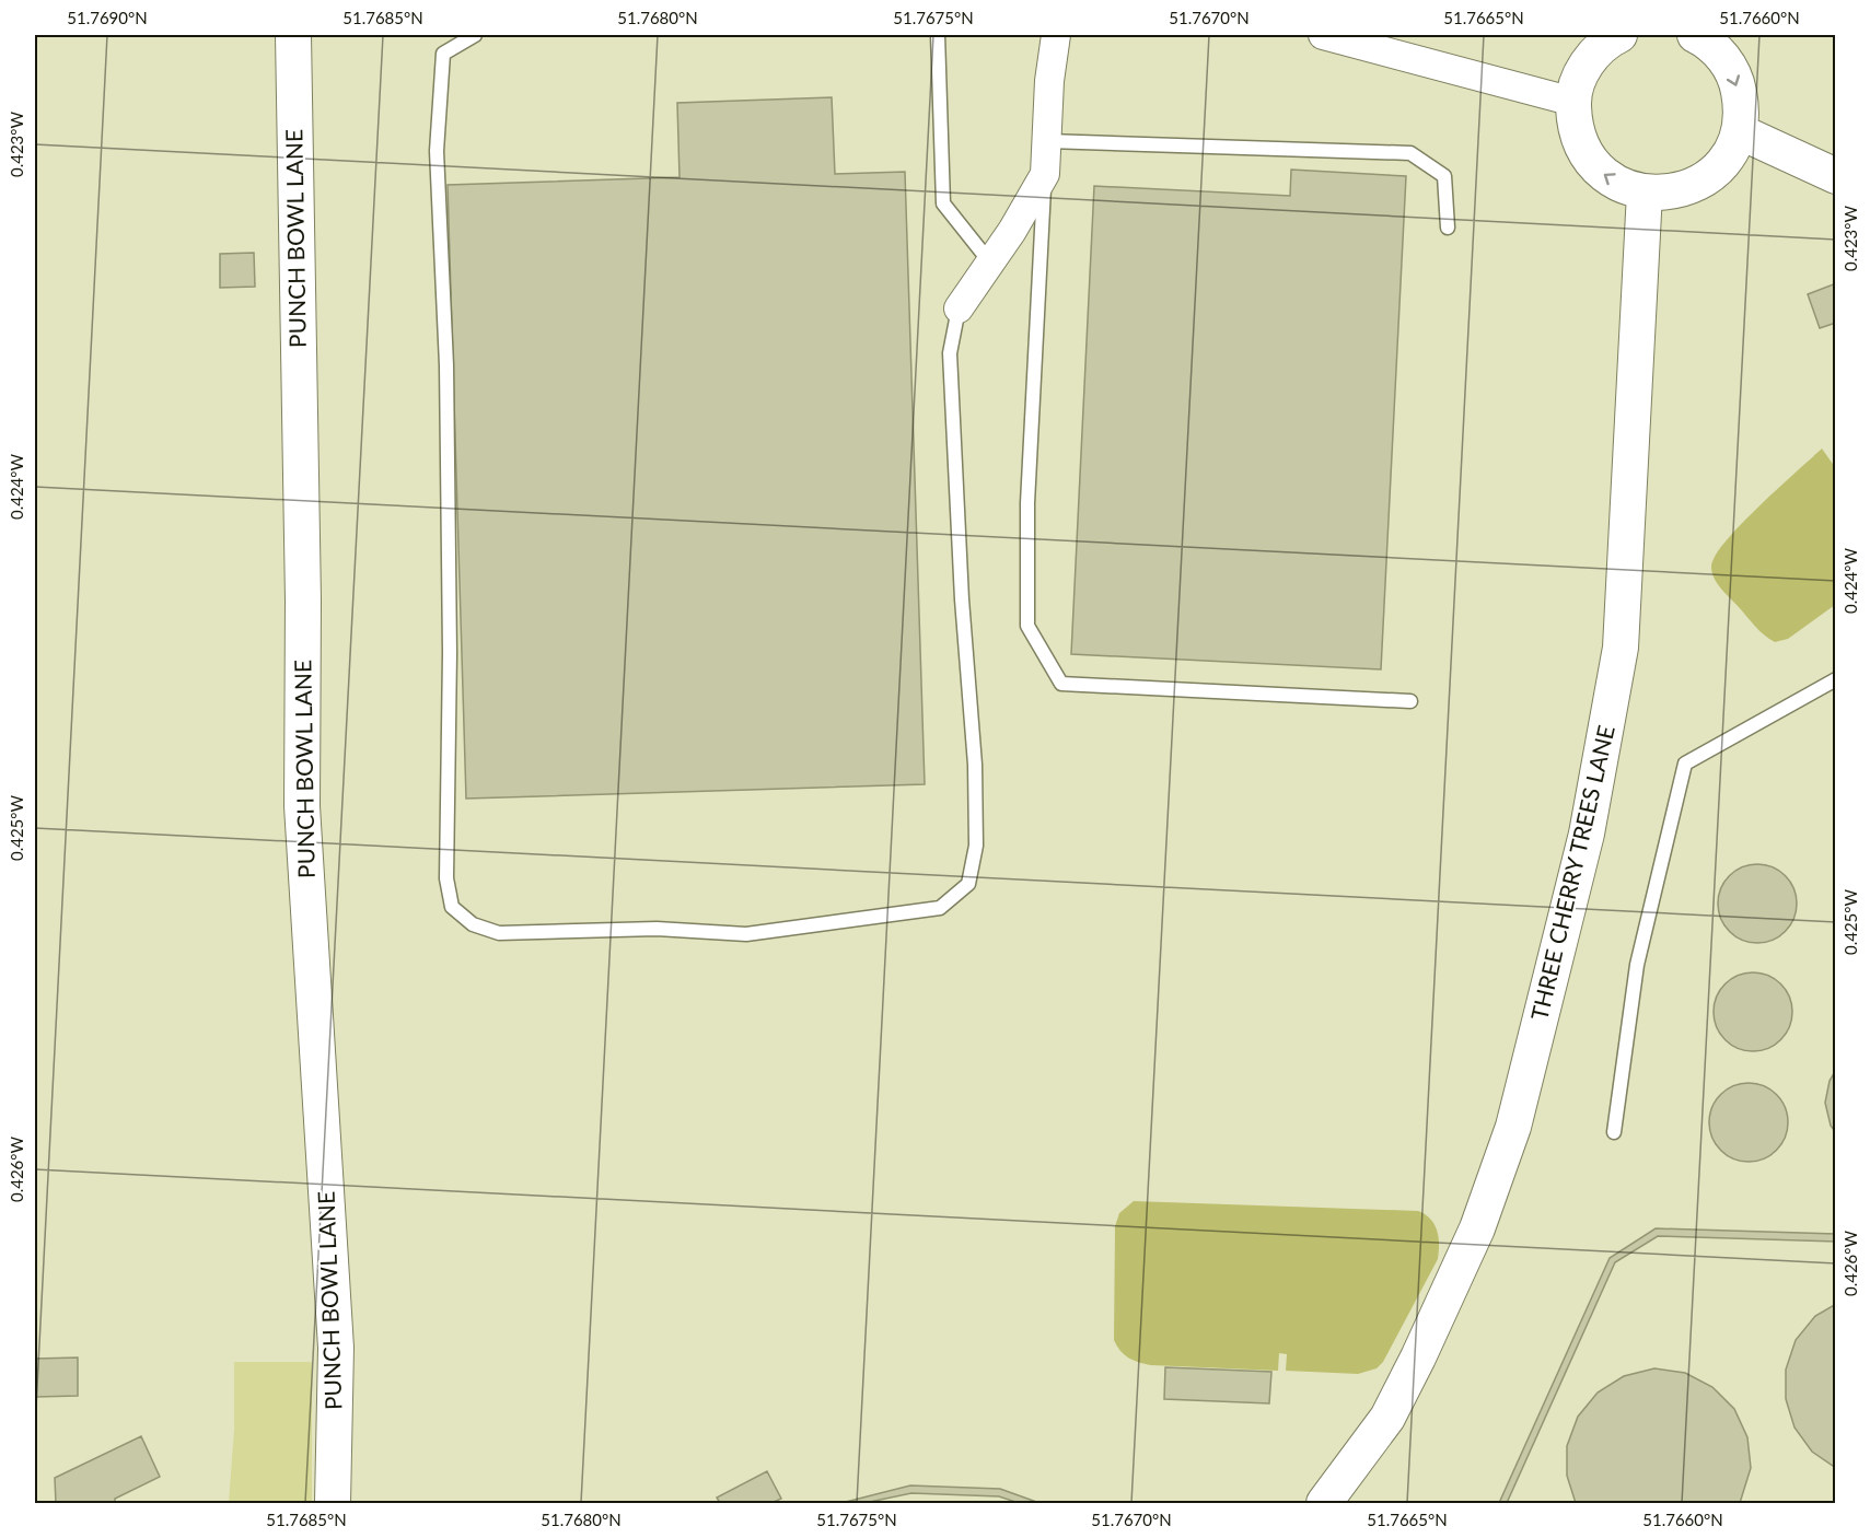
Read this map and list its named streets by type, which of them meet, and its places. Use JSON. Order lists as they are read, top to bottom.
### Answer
{
  "streets": {
    "street": ["PUNCH BOWL LANE", "THREE CHERRY TREES LANE"]
  },
  "coordinates": [
    "51.7690°N",
    "51.7685°N",
    "51.7680°N",
    "51.7675°N",
    "51.7670°N",
    "51.7665°N",
    "51.7660°N",
    "0.423°W",
    "0.424°W",
    "0.425°W",
    "0.426°W"
  ]
}
